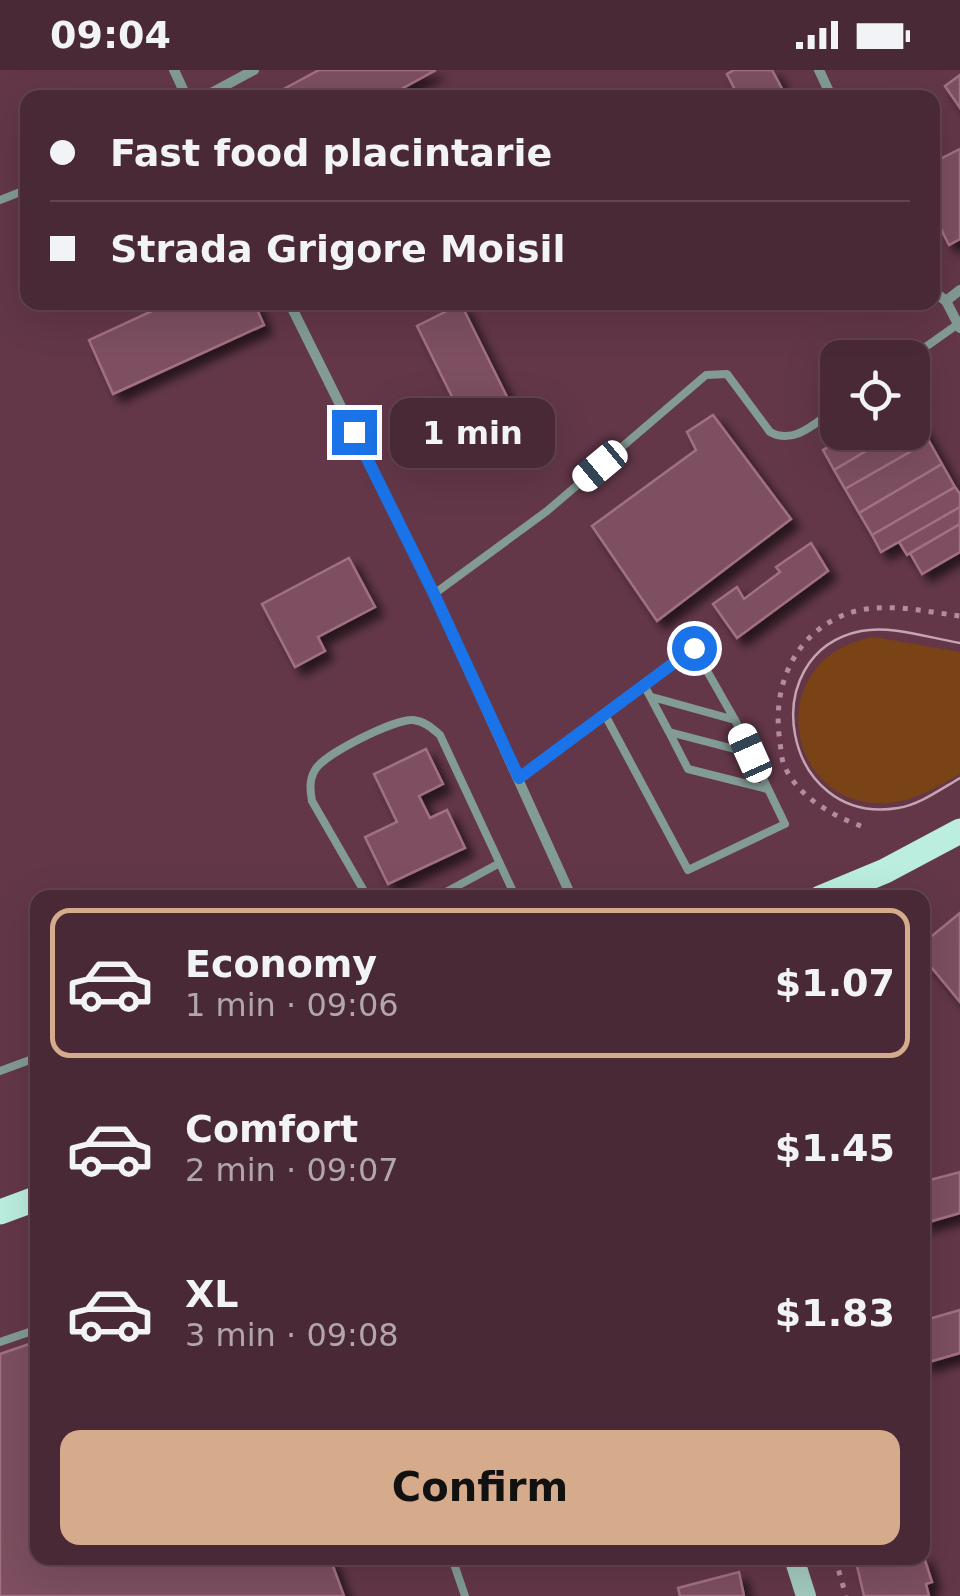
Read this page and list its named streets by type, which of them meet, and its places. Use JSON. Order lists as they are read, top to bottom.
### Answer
{
  "page": {
    "status": "09:04",
    "banner": ["Fast food placintarie", "Strada Grigore Moisil"],
    "bubble": "1 min",
    "list": [
      {
        "name": "Economy",
        "note": "1 min · 09:06",
        "value": "$1.07"
      },
      {
        "name": "Comfort",
        "note": "2 min · 09:07",
        "value": "$1.45"
      },
      {
        "name": "XL",
        "note": "3 min · 09:08",
        "value": "$1.83"
      }
    ],
    "buttons": "Confirm"
  }
}
